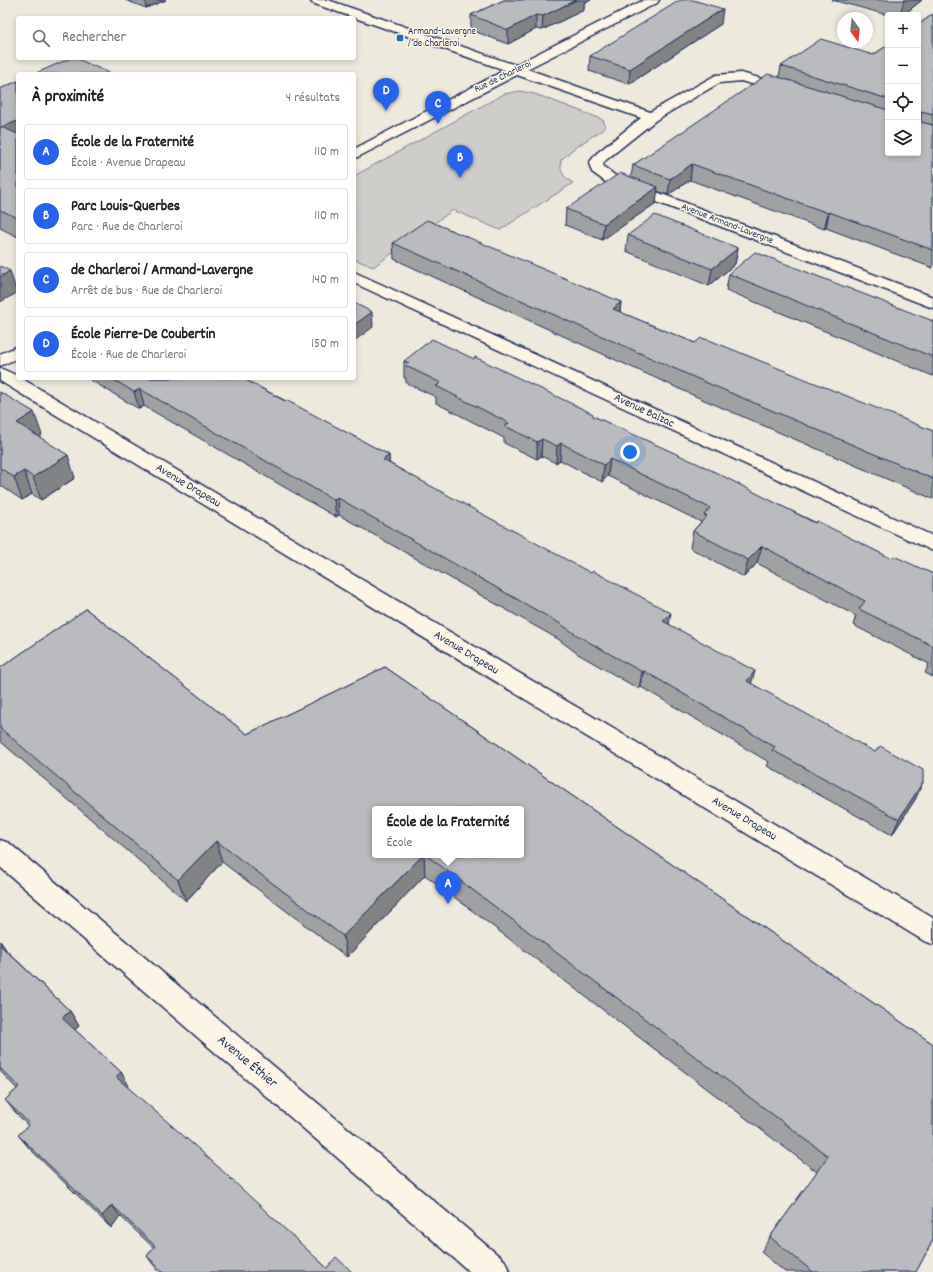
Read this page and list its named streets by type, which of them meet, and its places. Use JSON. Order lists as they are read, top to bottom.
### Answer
{
  "streets": {
    "street": [
      "Rue de Charleroi",
      "Avenue Armand-Lavergne",
      "Avenue Balzac",
      "Avenue Drapeau",
      "Avenue Éthier"
    ]
  },
  "places": {
    "transit": ["Armand-Lavergne / de Charleroi"]
  },
  "north": "bottom",
  "page": {
    "map_buttons": ["+", "−"],
    "search": "Rechercher",
    "heading": ["À proximité", "4 résultats"],
    "pins": [
      "D",
      "C",
      "B",
      "A"
    ],
    "list": [
      {
        "mark": "A",
        "name": "École de la Fraternité",
        "note": "École · Avenue Drapeau",
        "value": "110 m"
      },
      {
        "mark": "B",
        "name": "Parc Louis-Querbes",
        "note": "Parc · Rue de Charleroi",
        "value": "110 m"
      },
      {
        "mark": "C",
        "name": "de Charleroi / Armand-Lavergne",
        "note": "Arrêt de bus · Rue de Charleroi",
        "value": "140 m"
      },
      {
        "mark": "D",
        "name": "École Pierre-De Coubertin",
        "note": "École · Rue de Charleroi",
        "value": "150 m"
      }
    ],
    "popup": ["École de la Fraternité", "École"]
  }
}
